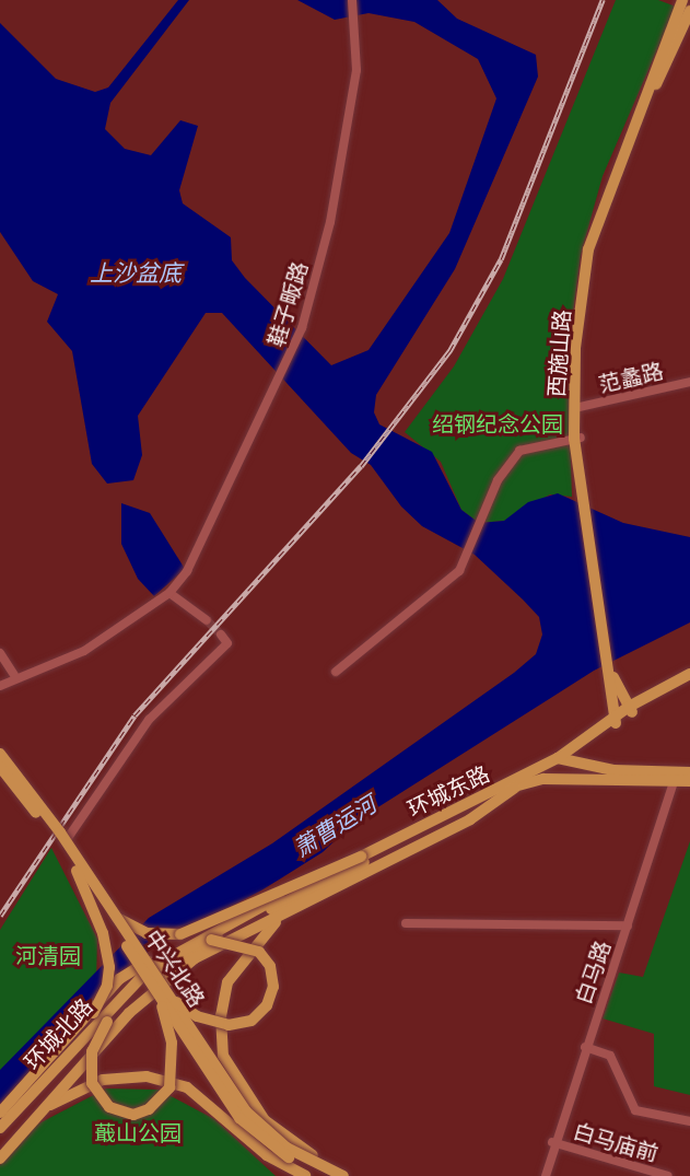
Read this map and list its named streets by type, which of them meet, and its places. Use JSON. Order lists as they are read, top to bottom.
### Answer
{
  "streets": {
    "main road": [
      "西施山路",
      "环城东路",
      "中兴北路",
      "环城北路"
    ],
    "street": [
      "鞋子畈路",
      "范蠡路",
      "白马路",
      "白马庙前"
    ]
  },
  "crossings": [
    ["西施山路", "范蠡路"],
    ["西施山路", "环城东路"],
    ["环城东路", "环城北路"],
    ["白马路", "白马庙前"]
  ],
  "water": ["上沙盆底", "萧曹运河"],
  "parks": ["绍钢纪念公园", "河清园", "蕺山公园"]
}
